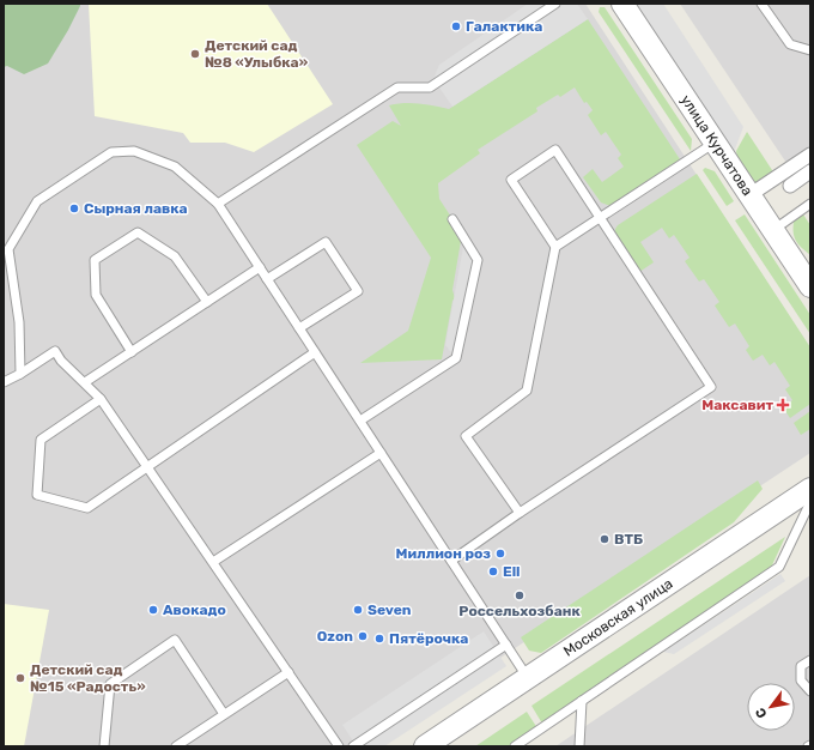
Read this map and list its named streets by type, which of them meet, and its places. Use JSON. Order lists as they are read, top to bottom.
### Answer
{
  "streets": {
    "street": ["улица Курчатова", "Московская улица"]
  },
  "places": {
    "other": [
      "Галактика",
      "Детский сад №8 «Улыбка»",
      "Сырная лавка",
      "ВТБ",
      "Миллион роз",
      "Ell",
      "Россельхозбанк",
      "Авокадо",
      "Seven",
      "Ozon",
      "Пятёрочка",
      "Детский сад №15 «Радость»"
    ],
    "health": ["Максавит"]
  },
  "north": "bottom left"
}
